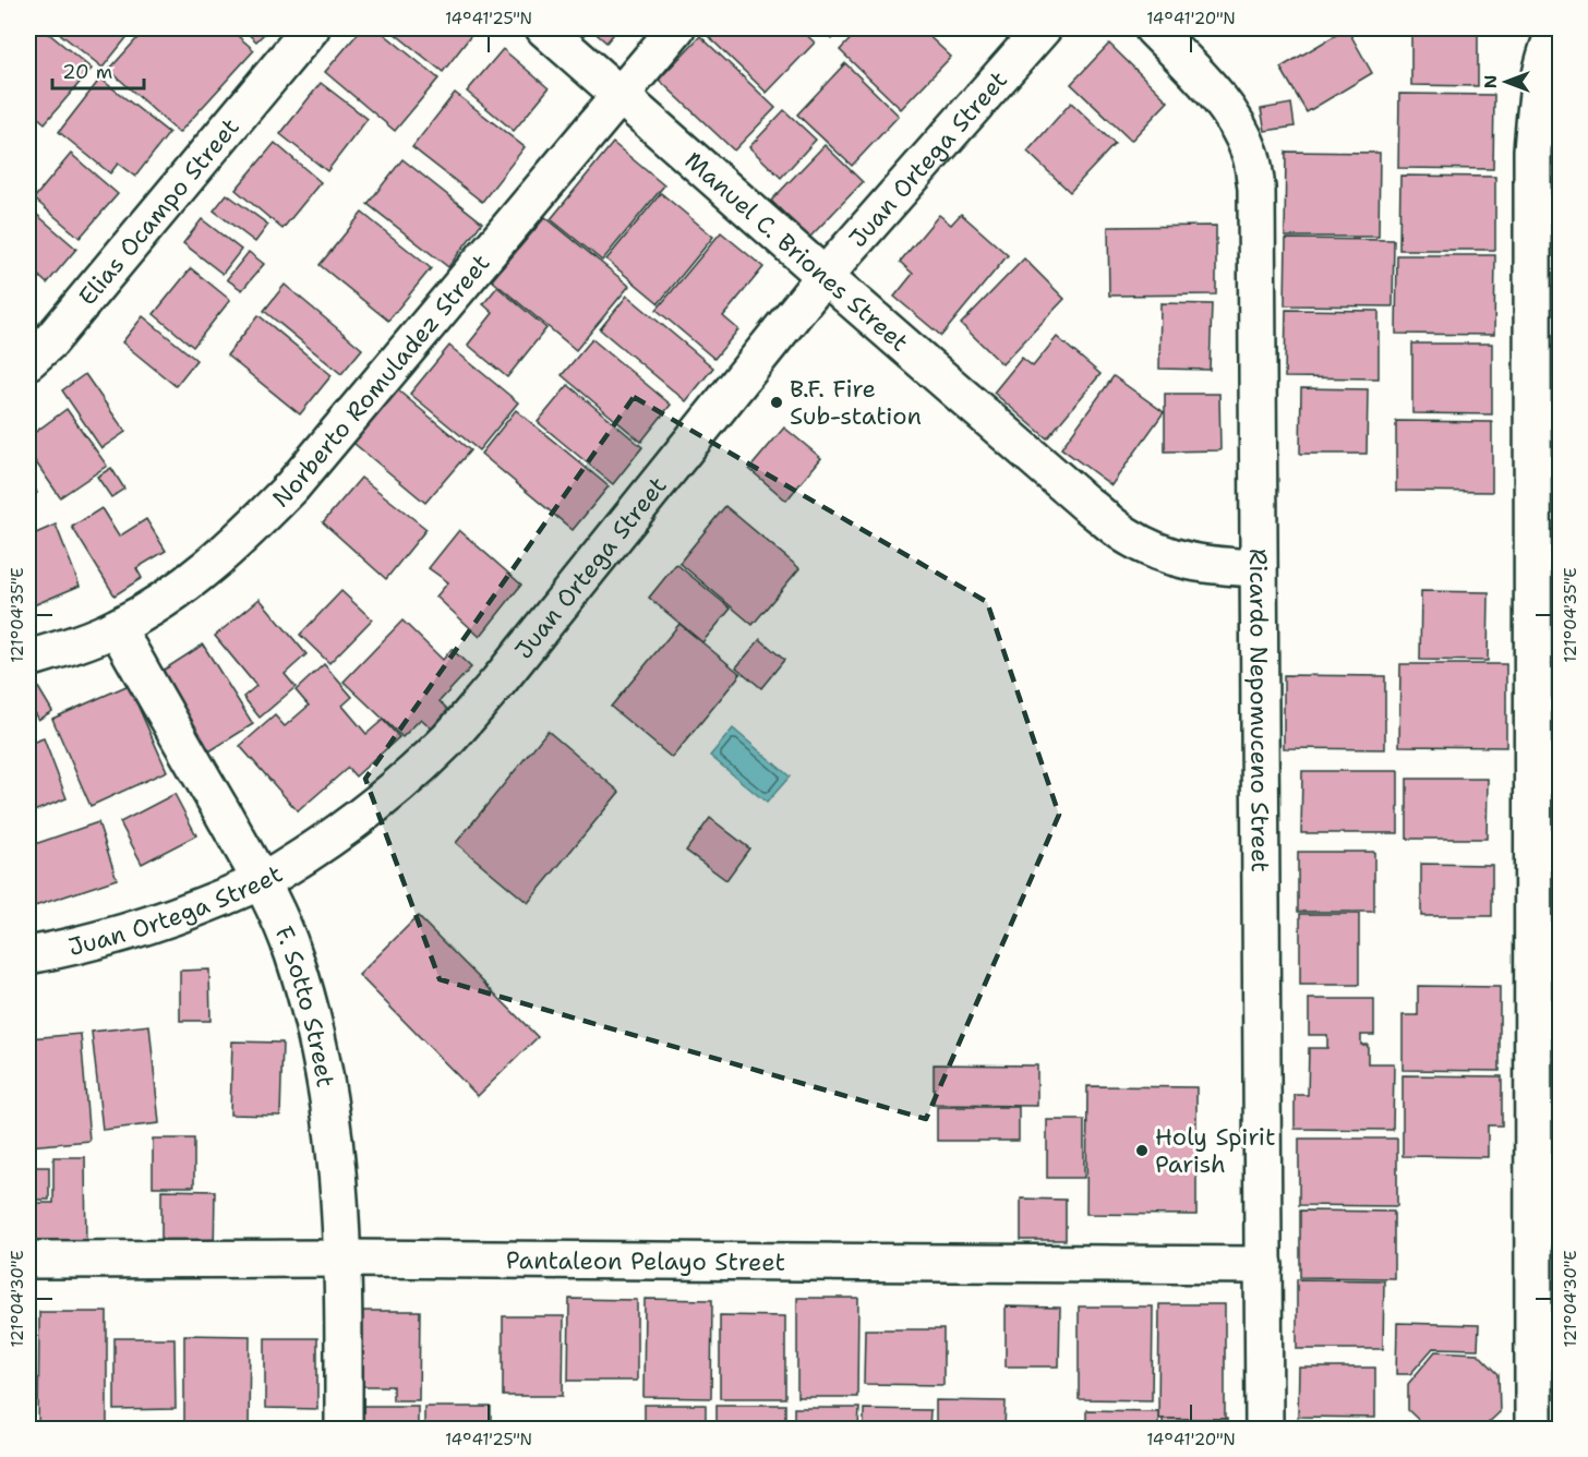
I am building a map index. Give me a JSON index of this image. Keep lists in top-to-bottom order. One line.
{"streets":{"street":["Juan Ortega Street","Elias Ocampo Street","Manuel C. Briones Street","Norberto Romuladez Street","Ricardo Nepomuceno Street","F. Sotto Street","Pantaleon Pelayo Street"]},"crossings":[["Juan Ortega Street","Manuel C. Briones Street"],["Juan Ortega Street","F. Sotto Street"],["Manuel C. Briones Street","Norberto Romuladez Street"],["Manuel C. Briones Street","Ricardo Nepomuceno Street"],["Norberto Romuladez Street","F. Sotto Street"],["Ricardo Nepomuceno Street","Pantaleon Pelayo Street"],["F. Sotto Street","Pantaleon Pelayo Street"]],"places":["B.F. Fire Sub-station","Holy Spirit Parish"],"scale_bar":"20 m","north":"left","coordinates":["14°41'25\"N","14°41'20\"N","121°04'35\"E","121°04'30\"E"]}
